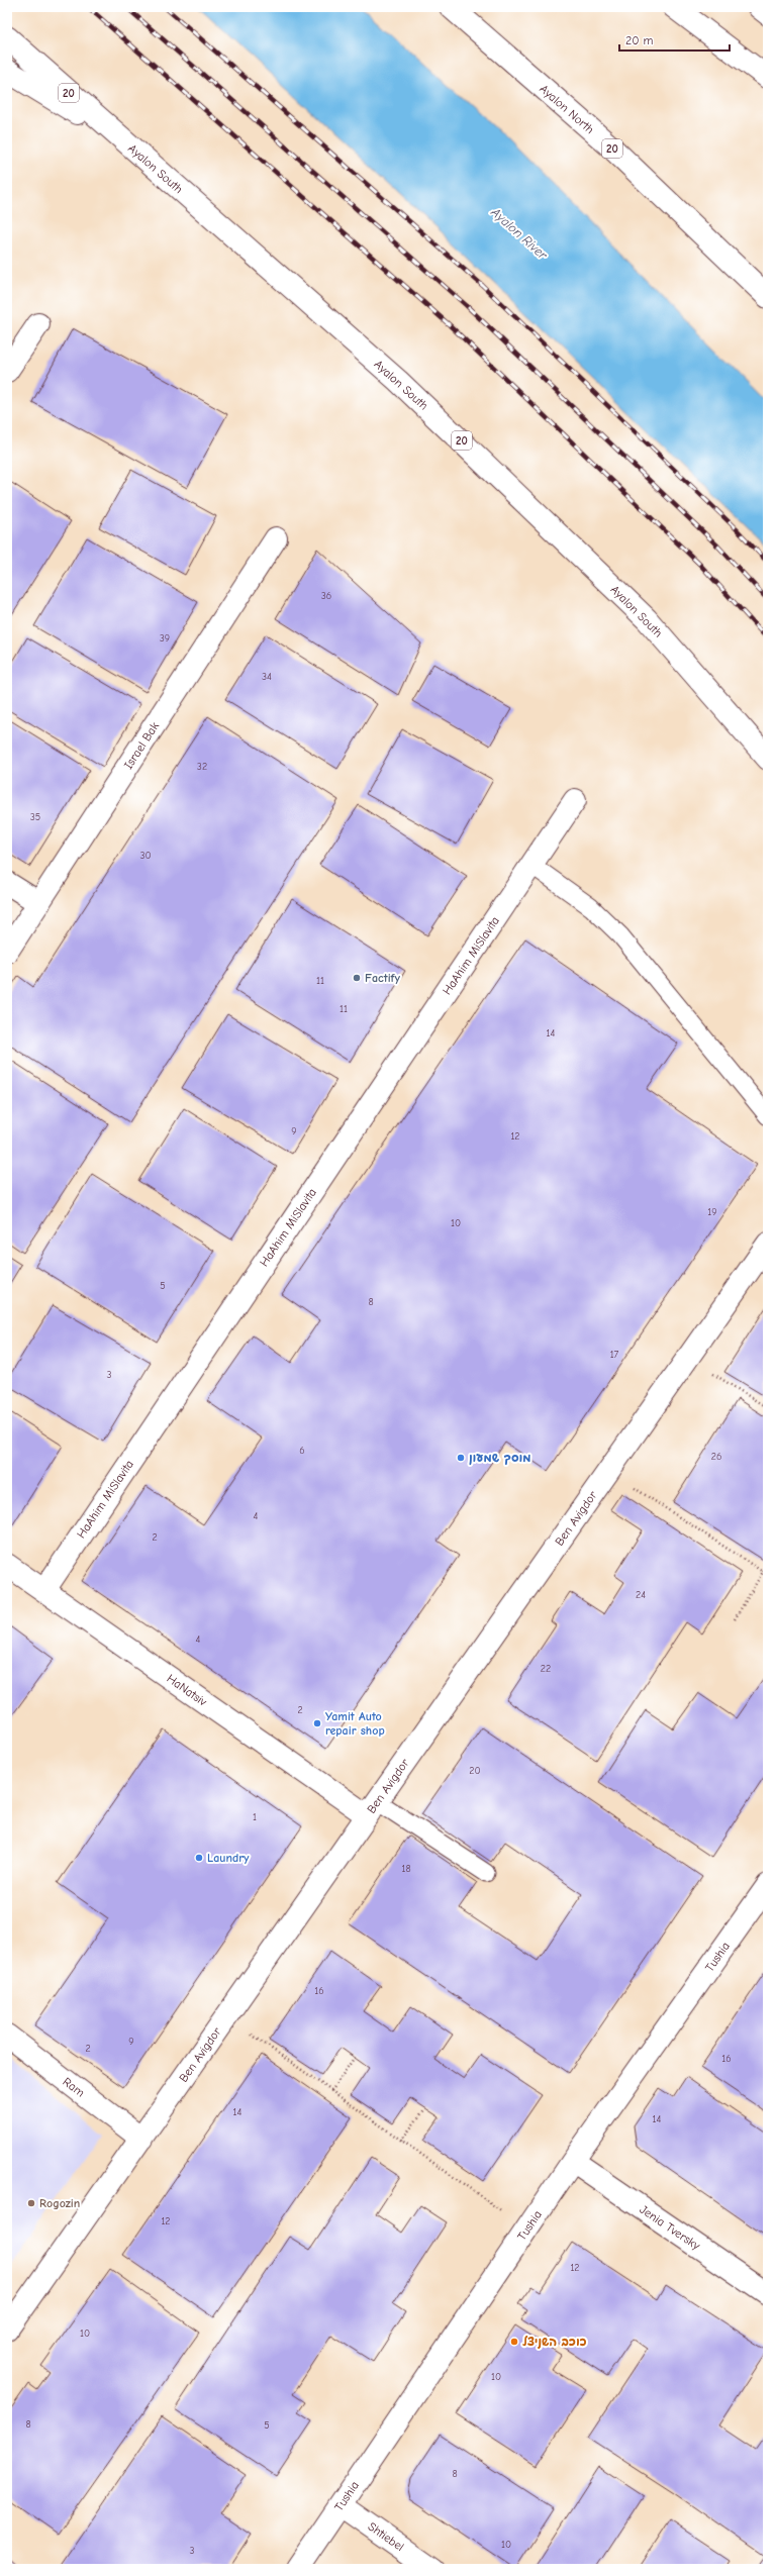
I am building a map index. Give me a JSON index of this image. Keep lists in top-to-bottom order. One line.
{"streets":{"main road":["20","Ayalon North","Ayalon South","Israel Bak","HaAhim MiSlavita","Ben Avigdor","HaNatsiv","Tushia","Ram","Jenia Tversky","Shtiebel"]},"crossings":[["HaAhim MiSlavita","HaNatsiv"],["Ben Avigdor","HaNatsiv"],["Ben Avigdor","Ram"],["Tushia","Jenia Tversky"],["Tushia","Shtiebel"]],"water":["Ayalon River"],"places":["Factify","מוסך שמעון","Yamit Auto repair shop","Laundry","Rogozin","כוכב השניצל"],"house_numbers":["36","39","34","32","35","30","11","11","14","9","12","19","10","5","8","17","3","6","26","4","2","24","4","22","2","20","1","18","16","9","2","16","14","14","12","12","10","10","8","5","8","10","3"],"scale_bar":"20 m"}
